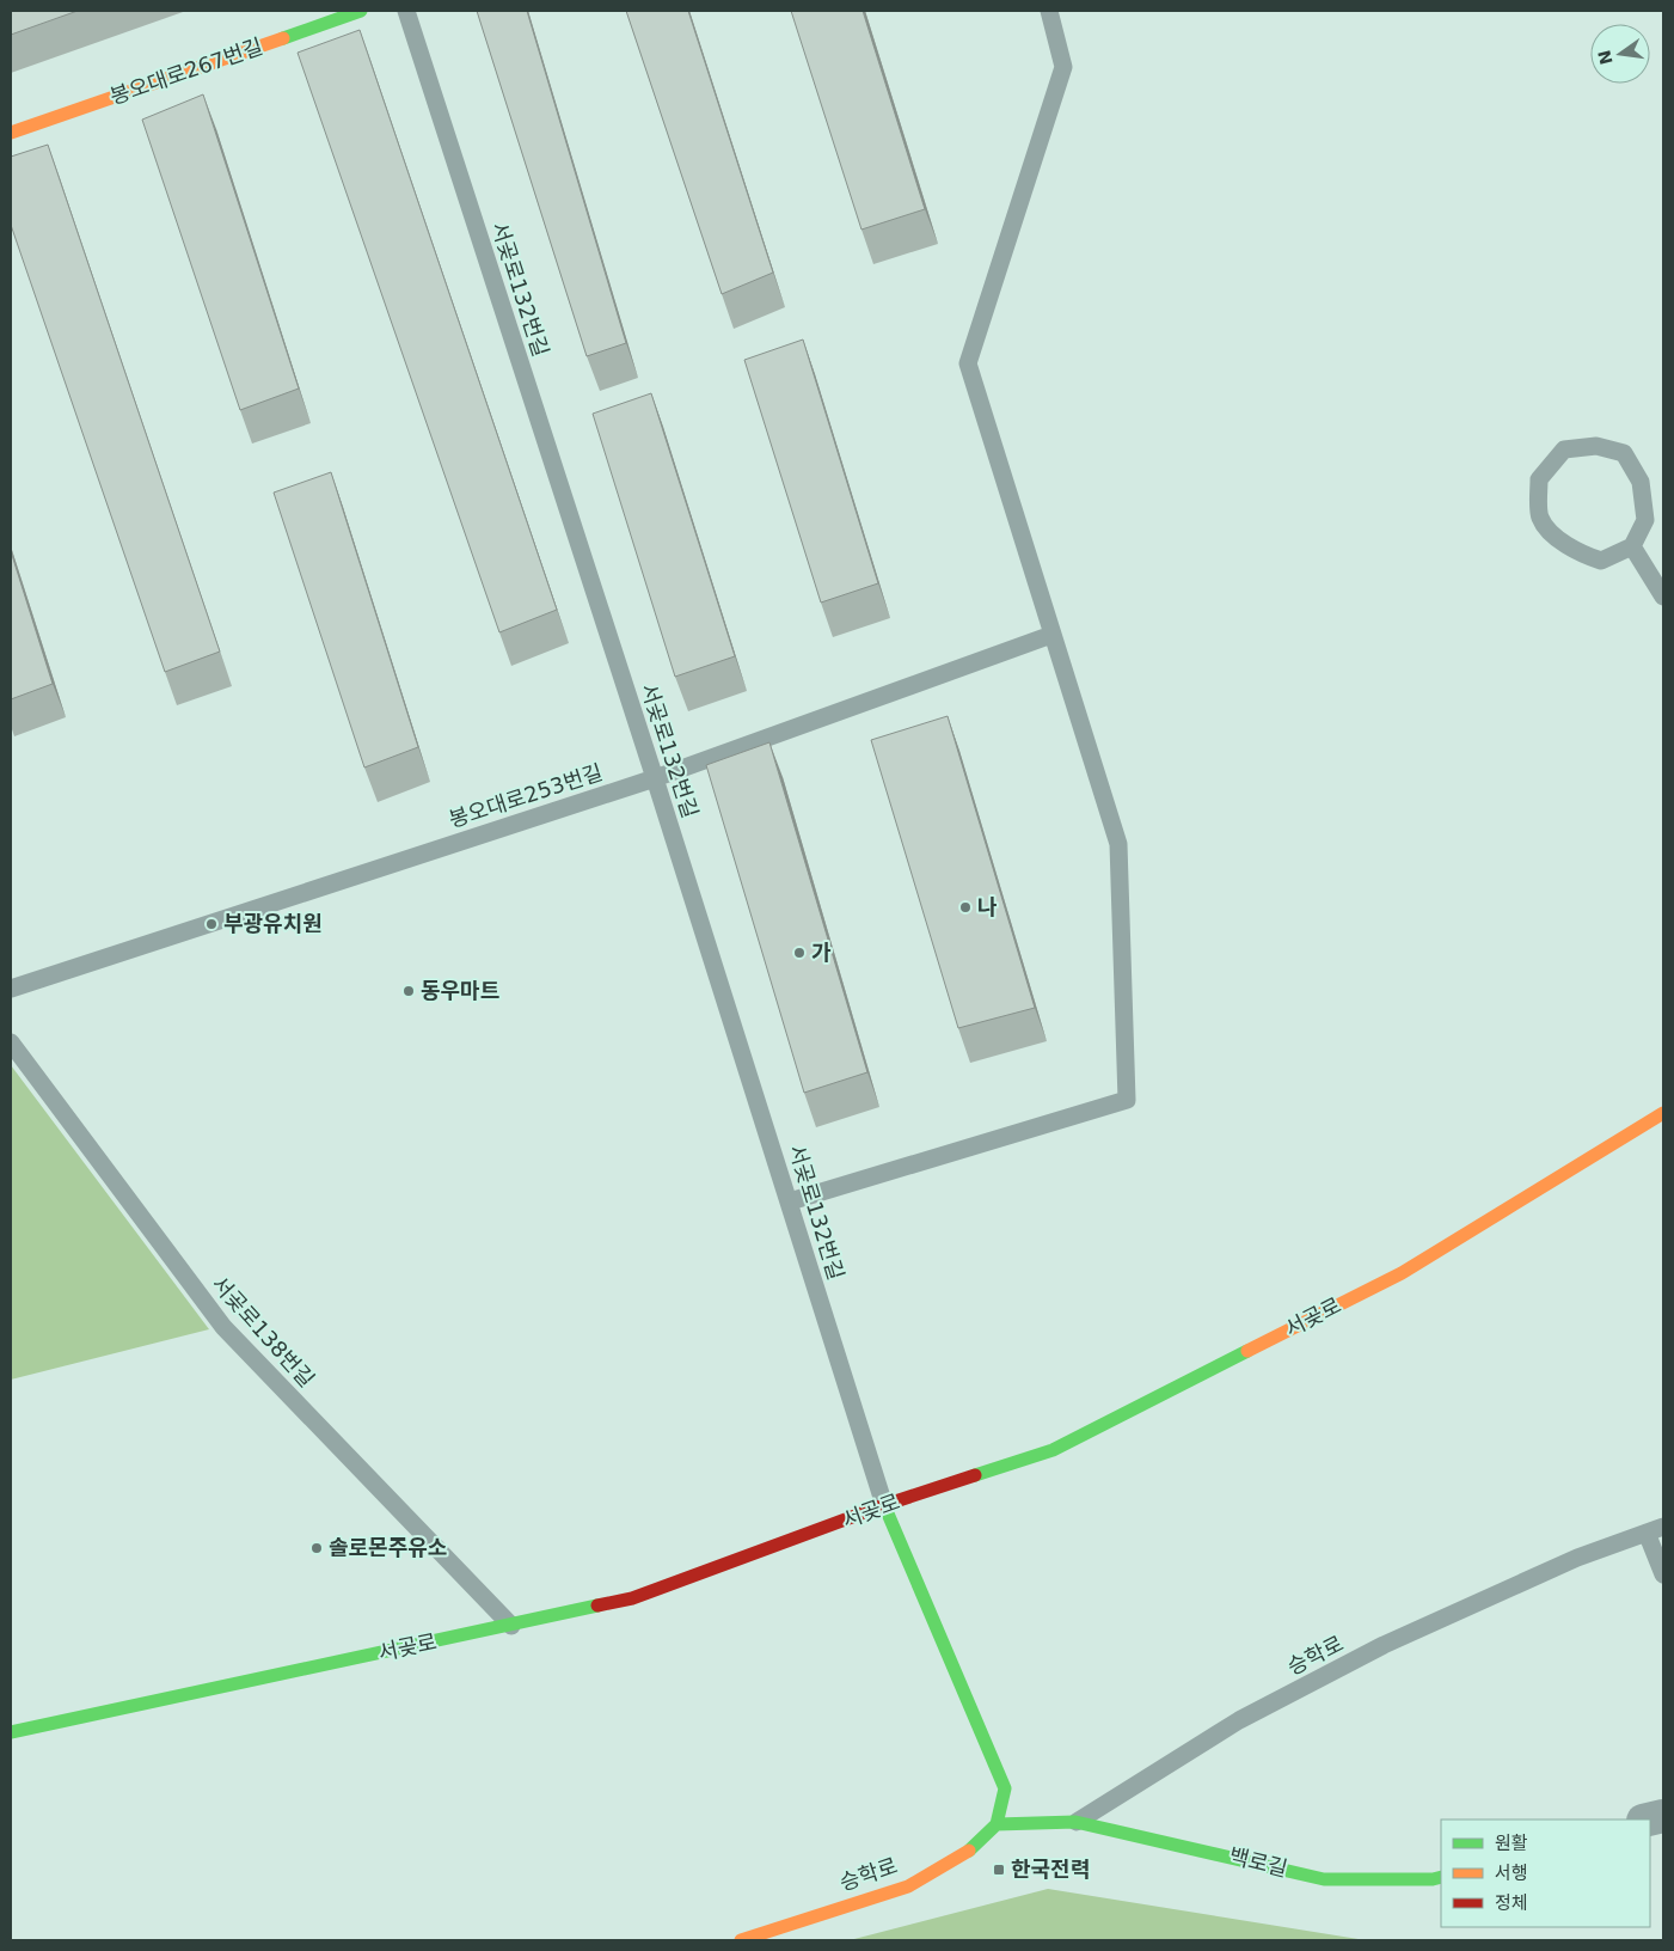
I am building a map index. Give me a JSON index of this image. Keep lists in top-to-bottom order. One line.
{"streets":{"main road":["봉오대로267번길","서곶로","승학로","백로길"],"lane":["서곶로132번길","봉오대로253번길","서곶로138번길"]},"crossings":[["서곶로132번길","봉오대로253번길"],["서곶로132번길","서곶로"],["서곶로","서곶로138번길"],["승학로","백로길"]],"places":{"other":["나","부광유치원","가","동우마트","솔로몬주유소"],"transit":["한국전력"]},"legend":["원활","서행","정체"],"north":"left"}
